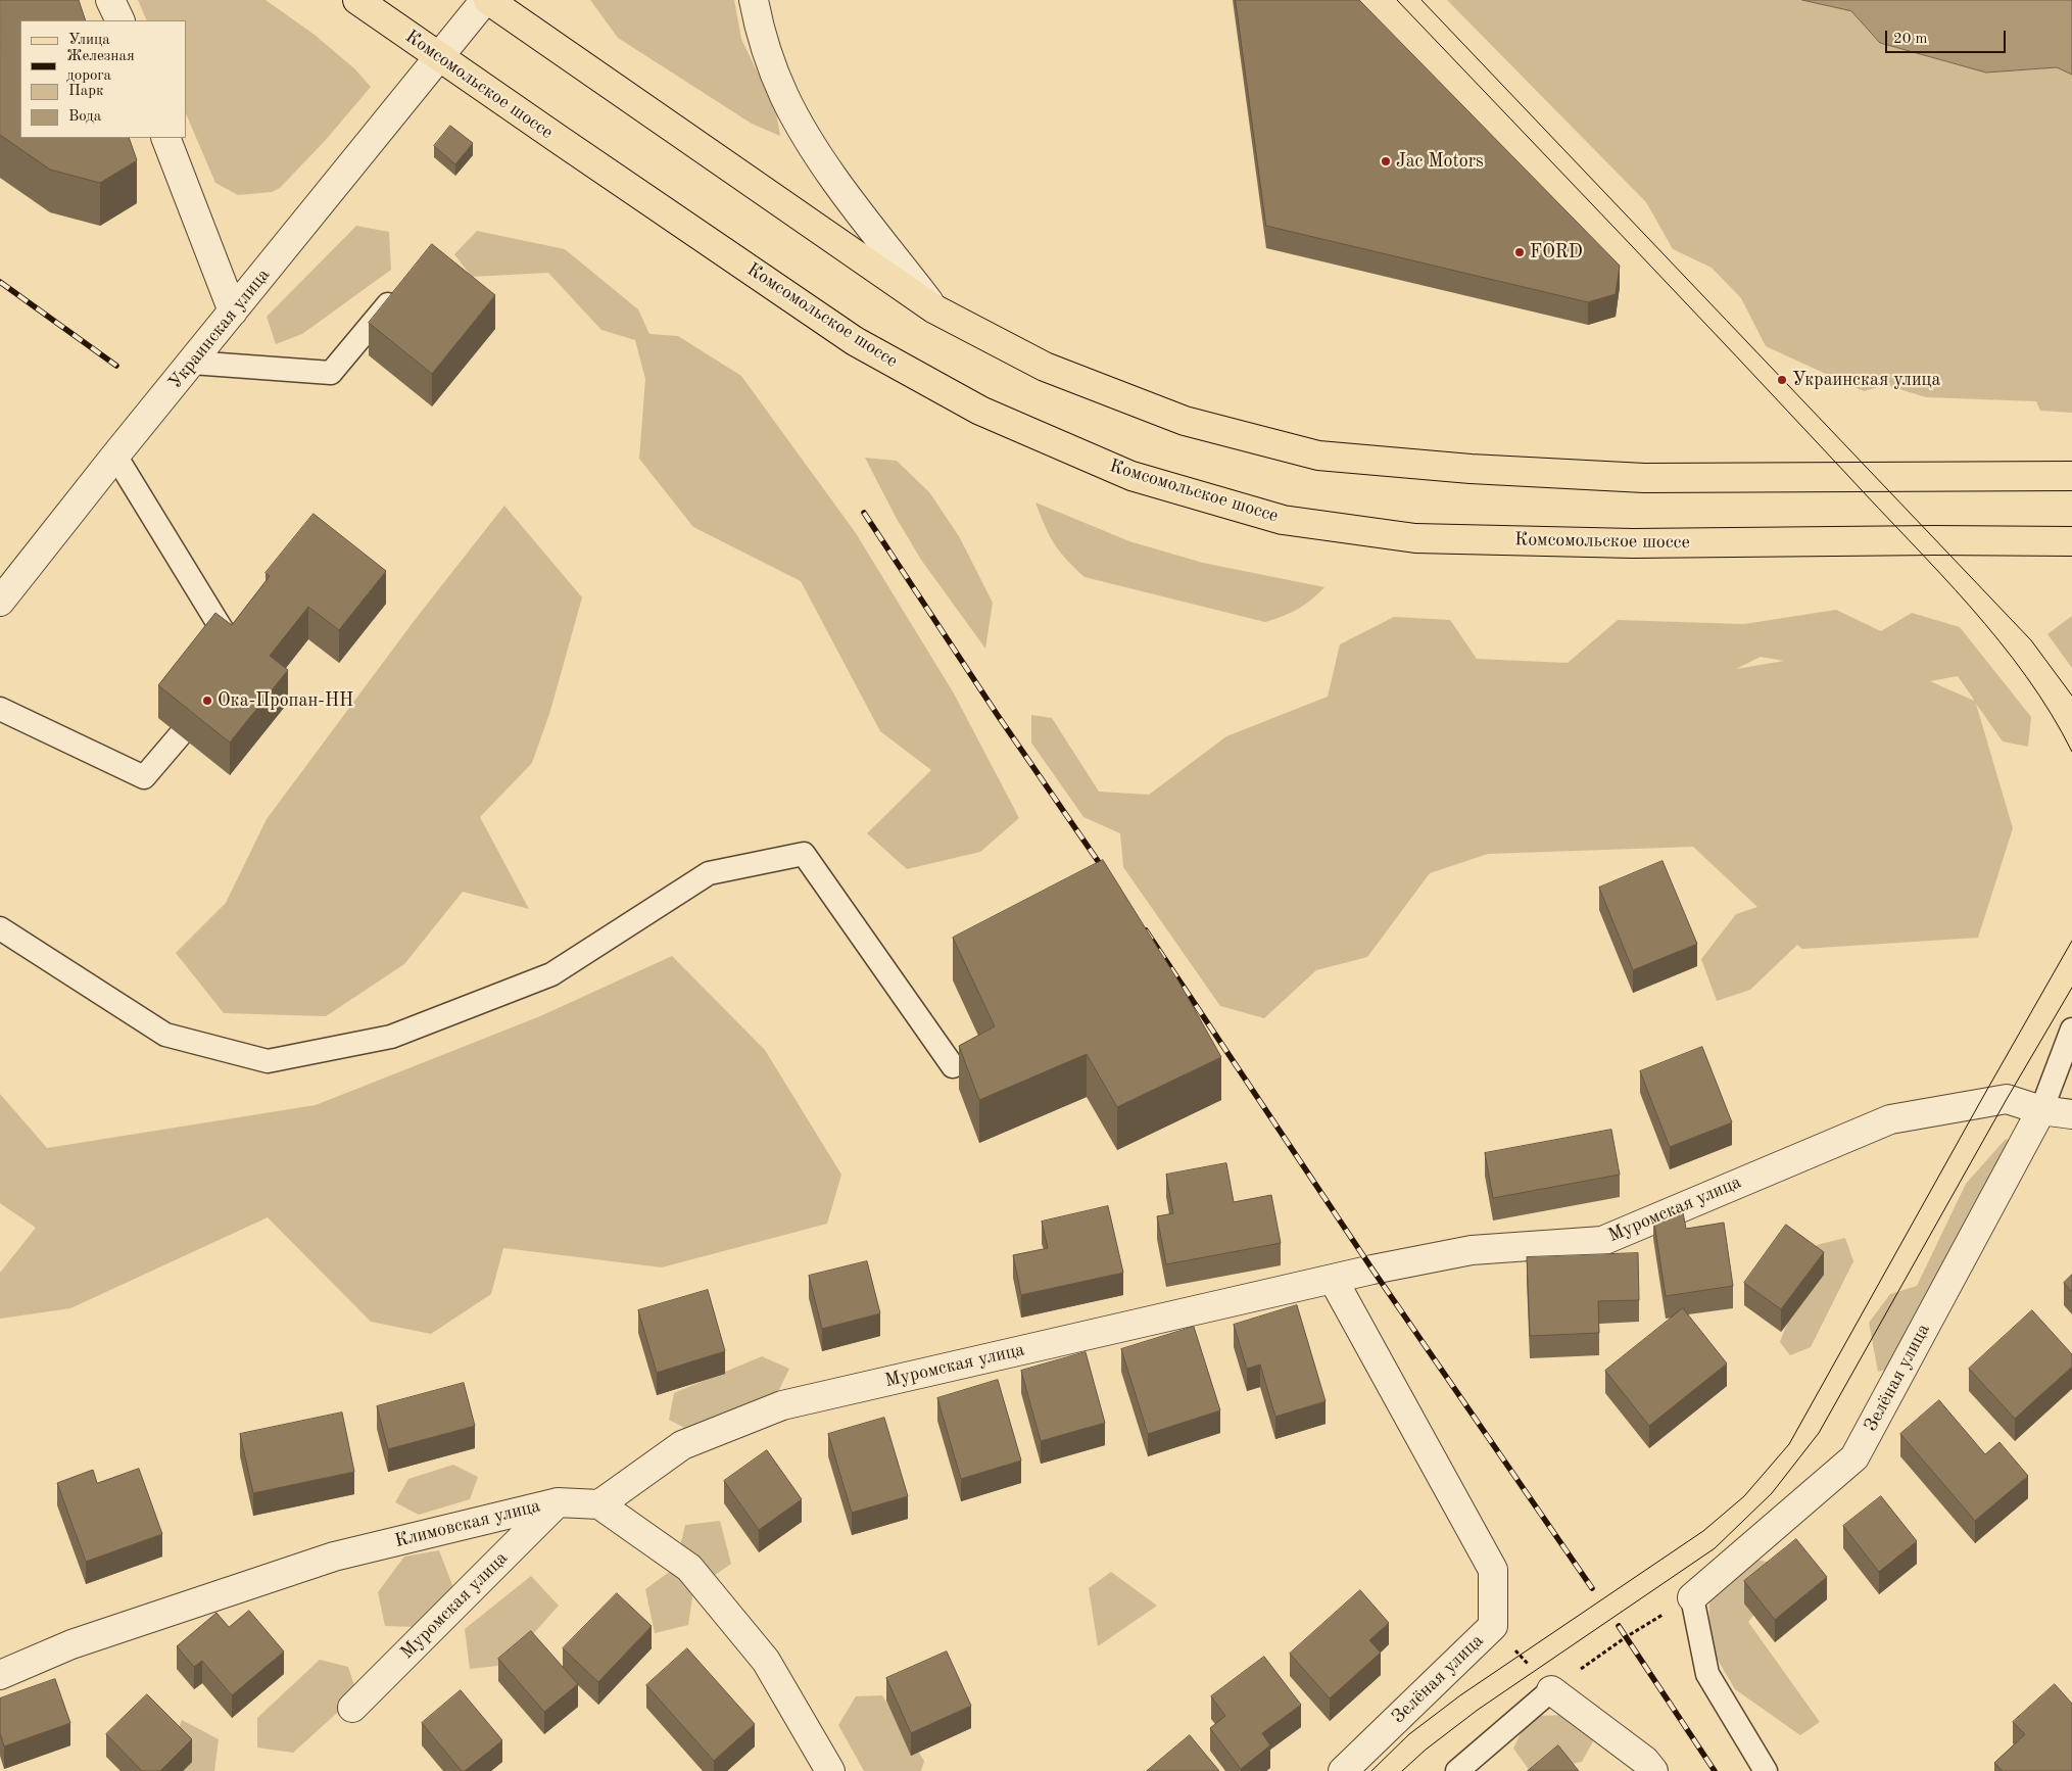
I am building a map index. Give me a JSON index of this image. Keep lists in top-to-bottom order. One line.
{"streets":{"main road":["Комсомольское шоссе"],"street":["Украинская улица","Муромская улица","Зелёная улица","Климовская улица"]},"crossings":[["Комсомольское шоссе","Украинская улица"],["Муромская улица","Зелёная улица"],["Муромская улица","Климовская улица"]],"places":["Jac Motors","FORD","Украинская улица","Ока-Пропан-НН"],"legend":["Улица","Железная дорога","Парк","Вода"],"scale_bar":"20 m"}
